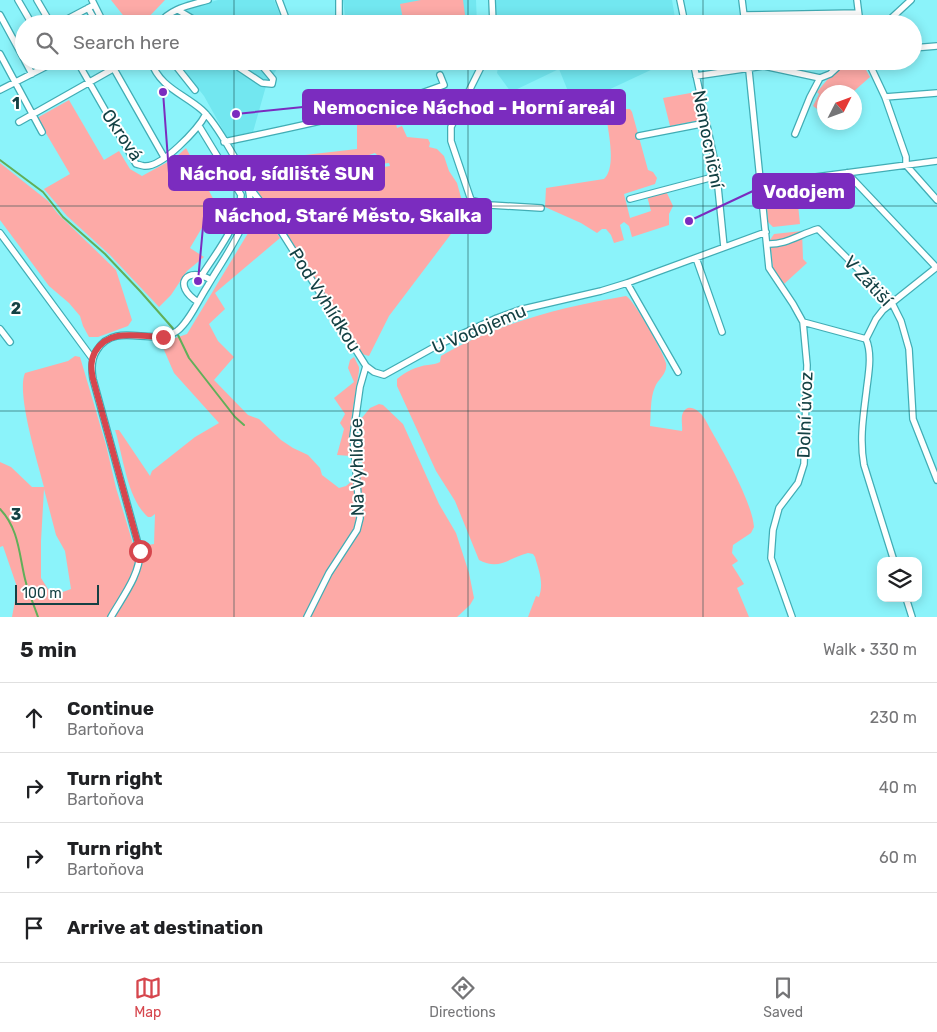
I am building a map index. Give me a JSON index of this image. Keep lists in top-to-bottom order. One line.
{"streets":{"street":["Okrová","Nemocniční","V Zátiší","Pod Vyhlídkou","U Vodojemu","Dolní úvoz","Na Vyhlídce"]},"crossings":[["Okrová","Pod Vyhlídkou"],["Nemocniční","U Vodojemu"],["Pod Vyhlídkou","U Vodojemu"],["Pod Vyhlídkou","Na Vyhlídce"],["U Vodojemu","Na Vyhlídce"]],"places":["Náchod, sídliště SUN","Nemocnice Náchod - Horní areál","Vodojem","Náchod, Staré Město, Skalka"],"scale_bar":"100 m","north":"top right","page":{"search":"Search here","scale":"100 m","heading":["5 min","Walk · 330 m"],"list":[["Continue","Bartoňova","230 m"],["Turn right","Bartoňova","40 m"],["Turn right","Bartoňova","60 m"],"Arrive at destination"],"nav":["Map","Directions","Saved"]},"grid":{"rows":["1","2","3"]}}
